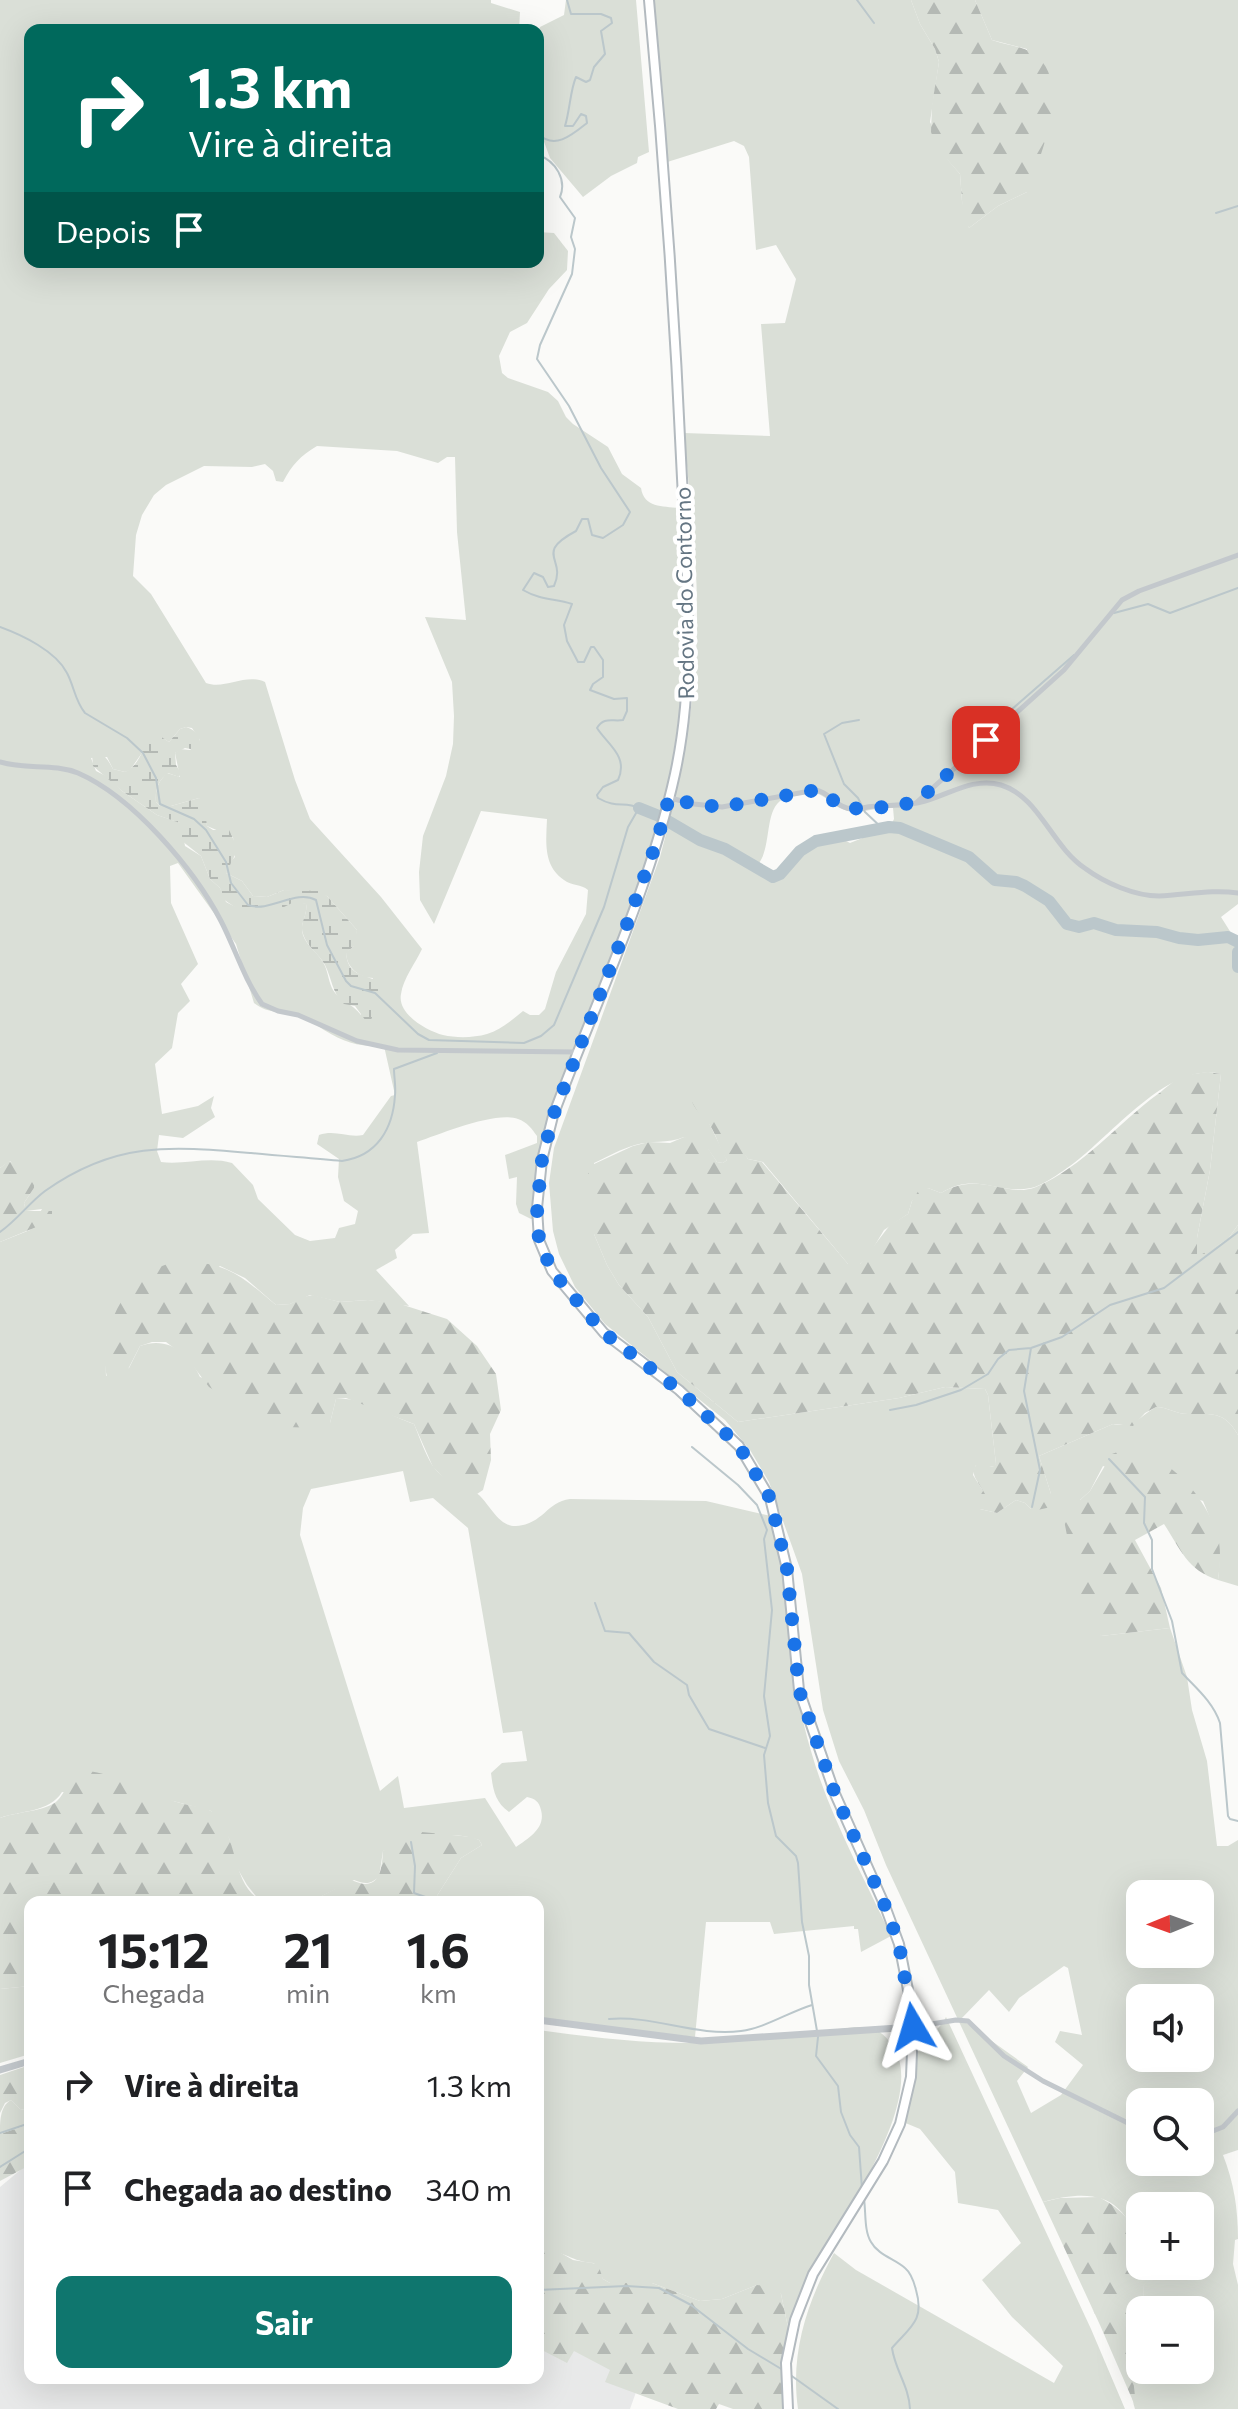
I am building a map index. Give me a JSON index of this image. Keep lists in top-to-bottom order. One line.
{"streets":{"main road":["Rodovia do Contorno"]},"north":"left","page":{"turn":["1.3 km","Vire à direita"],"then":"Depois","map_buttons":["+","−"],"eta":["15:12","Chegada","21","min","1.6","km"],"list":[{"name":"Vire à direita","value":"1.3 km"},{"name":"Chegada ao destino","value":"340 m"}],"buttons":"Sair"}}
